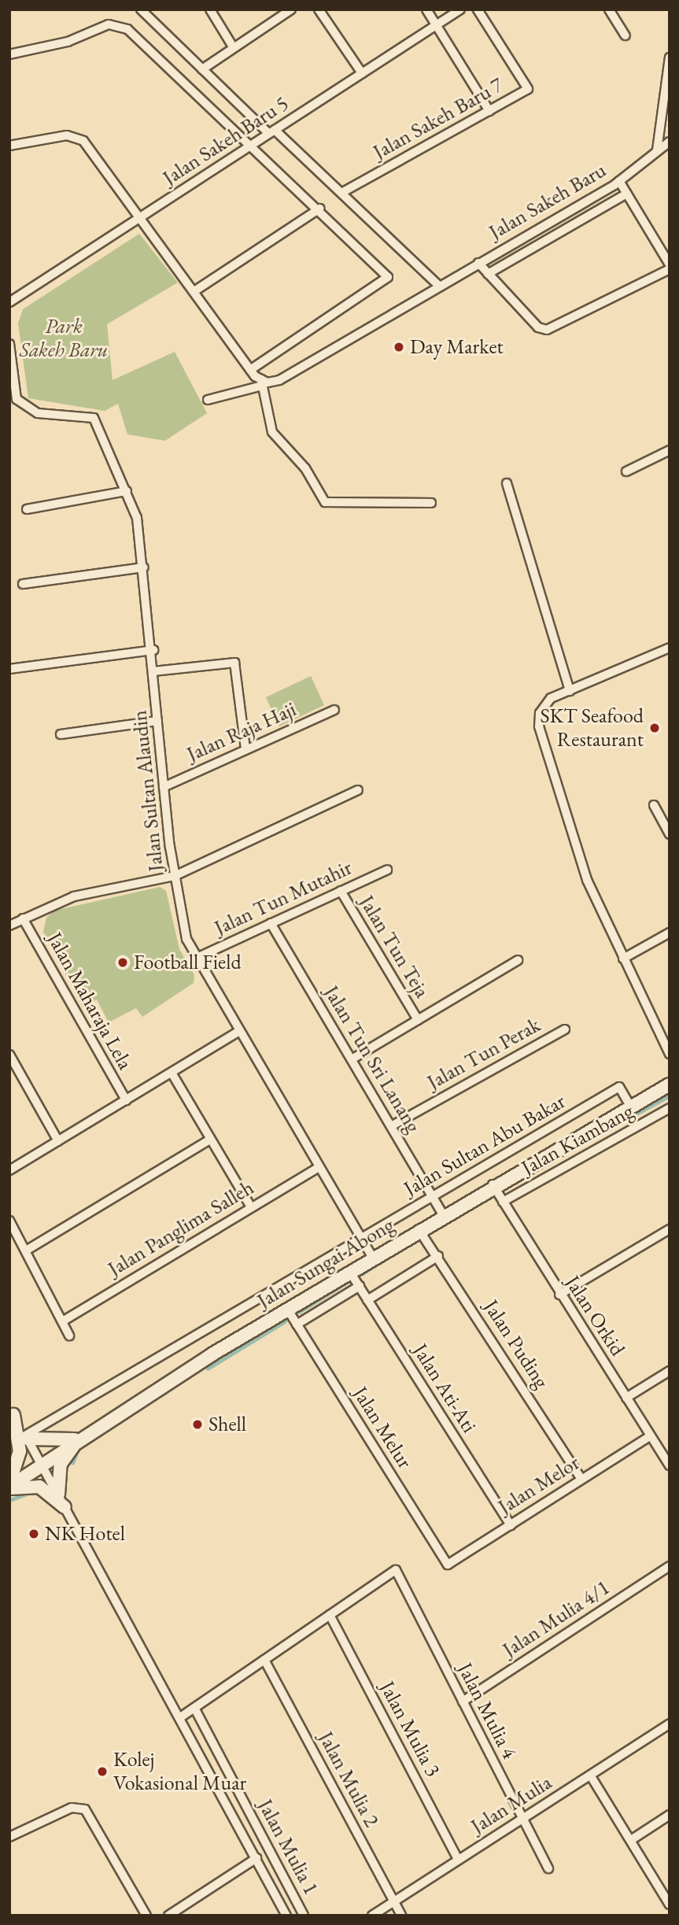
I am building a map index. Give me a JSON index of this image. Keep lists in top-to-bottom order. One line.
{"streets":{"street":["Jalan Sakeh Baru 7","Jalan Sakeh Baru 5","Jalan Sakeh Baru","Jalan Raja Haji","Jalan Sultan Alaudin","Jalan Tun Mutahir","Jalan Tun Teja","Jalan Maharaja Lela","Jalan Tun Perak","Jalan Tun Sri Lanang","Jalan Kiambang","Jalan Sultan Abu Bakar","Jalan Panglima Salleh","Jalan Sungai Abong","Jalan Orkid","Jalan Puding","Jalan Ati-Ati","Jalan Melur","Jalan Melor","Jalan Mulia 4/1","Jalan Mulia 4","Jalan Mulia 3","Jalan Mulia 2","Jalan Mulia","Jalan Mulia 1"]},"crossings":[["Jalan Raja Haji","Jalan Sultan Alaudin"],["Jalan Sultan Alaudin","Jalan Tun Mutahir"],["Jalan Sultan Alaudin","Jalan Sultan Abu Bakar"],["Jalan Sultan Alaudin","Jalan Panglima Salleh"],["Jalan Sultan Alaudin","Jalan Sungai Abong"],["Jalan Tun Mutahir","Jalan Tun Teja"],["Jalan Tun Mutahir","Jalan Tun Sri Lanang"],["Jalan Tun Perak","Jalan Tun Sri Lanang"],["Jalan Tun Sri Lanang","Jalan Sultan Abu Bakar"],["Jalan Tun Sri Lanang","Jalan Sungai Abong"],["Jalan Kiambang","Jalan Orkid"],["Jalan Sultan Abu Bakar","Jalan Sungai Abong"],["Jalan Sungai Abong","Jalan Orkid"],["Jalan Sungai Abong","Jalan Puding"],["Jalan Sungai Abong","Jalan Ati-Ati"],["Jalan Sungai Abong","Jalan Melur"],["Jalan Orkid","Jalan Melor"],["Jalan Puding","Jalan Melor"],["Jalan Ati-Ati","Jalan Melor"],["Jalan Melur","Jalan Melor"],["Jalan Mulia 4/1","Jalan Mulia 4"],["Jalan Mulia 4","Jalan Mulia 3"],["Jalan Mulia 4","Jalan Mulia"],["Jalan Mulia 3","Jalan Mulia"],["Jalan Mulia 2","Jalan Mulia"]],"parks":["Park Sakeh Baru"],"places":["Day Market","SKT Seafood Restaurant","Football Field","Shell","NK Hotel","Kolej Vokasional Muar"]}
